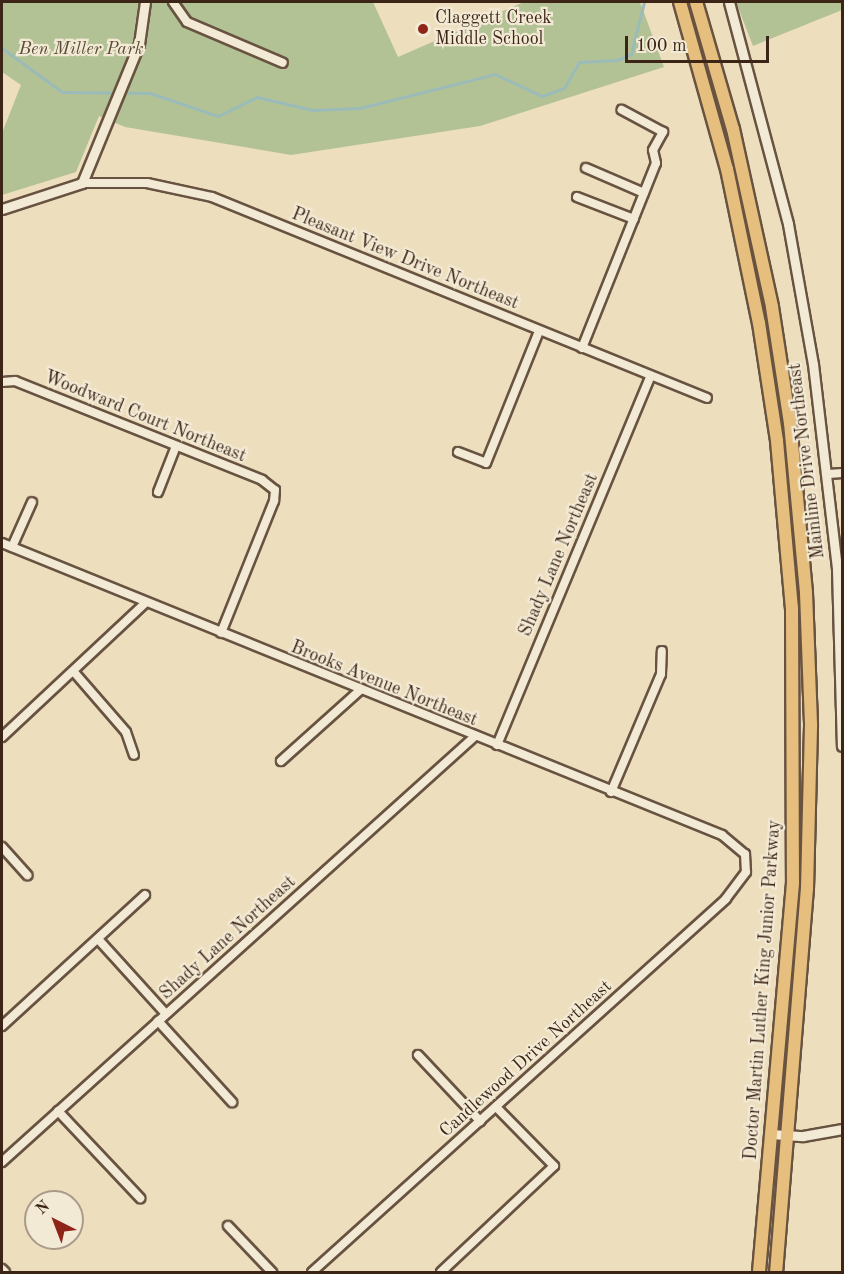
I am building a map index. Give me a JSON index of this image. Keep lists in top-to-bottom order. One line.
{"streets":{"highway":["Doctor Martin Luther King Junior Parkway"],"street":["Pleasant View Drive Northeast","Woodward Court Northeast","Mainline Drive Northeast","Shady Lane Northeast","Brooks Avenue Northeast","Candlewood Drive Northeast"]},"crossings":[["Pleasant View Drive Northeast","Shady Lane Northeast"],["Woodward Court Northeast","Brooks Avenue Northeast"],["Shady Lane Northeast","Brooks Avenue Northeast"],["Brooks Avenue Northeast","Candlewood Drive Northeast"]],"parks":["Ben Miller Park"],"places":["Claggett Creek Middle School"],"scale_bar":"100 m","north":"top left"}
